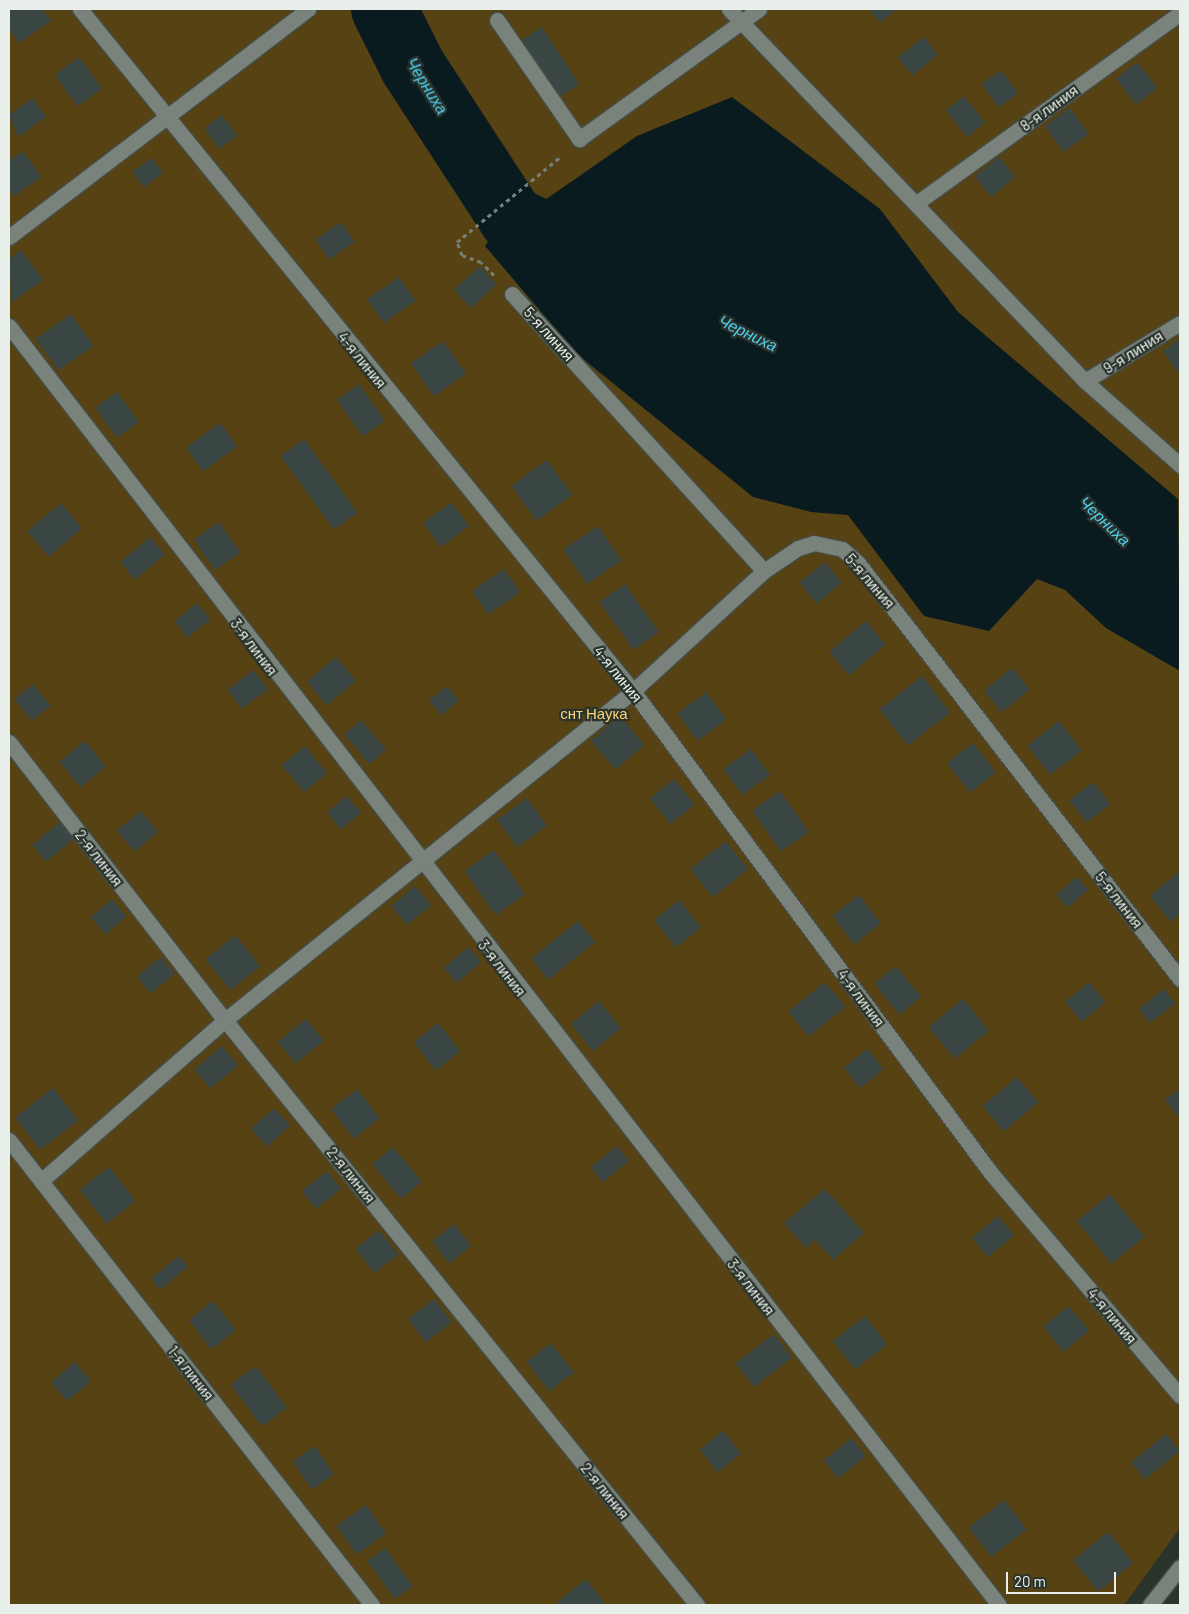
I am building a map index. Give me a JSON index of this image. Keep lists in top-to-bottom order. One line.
{"streets":{"lane":["8-я линия","5-я линия","9-я линия","4-я линия","3-я линия","2-я линия","1-я линия"]},"water":["Черниха"],"parks":["снт Наука"],"scale_bar":"20 m"}
